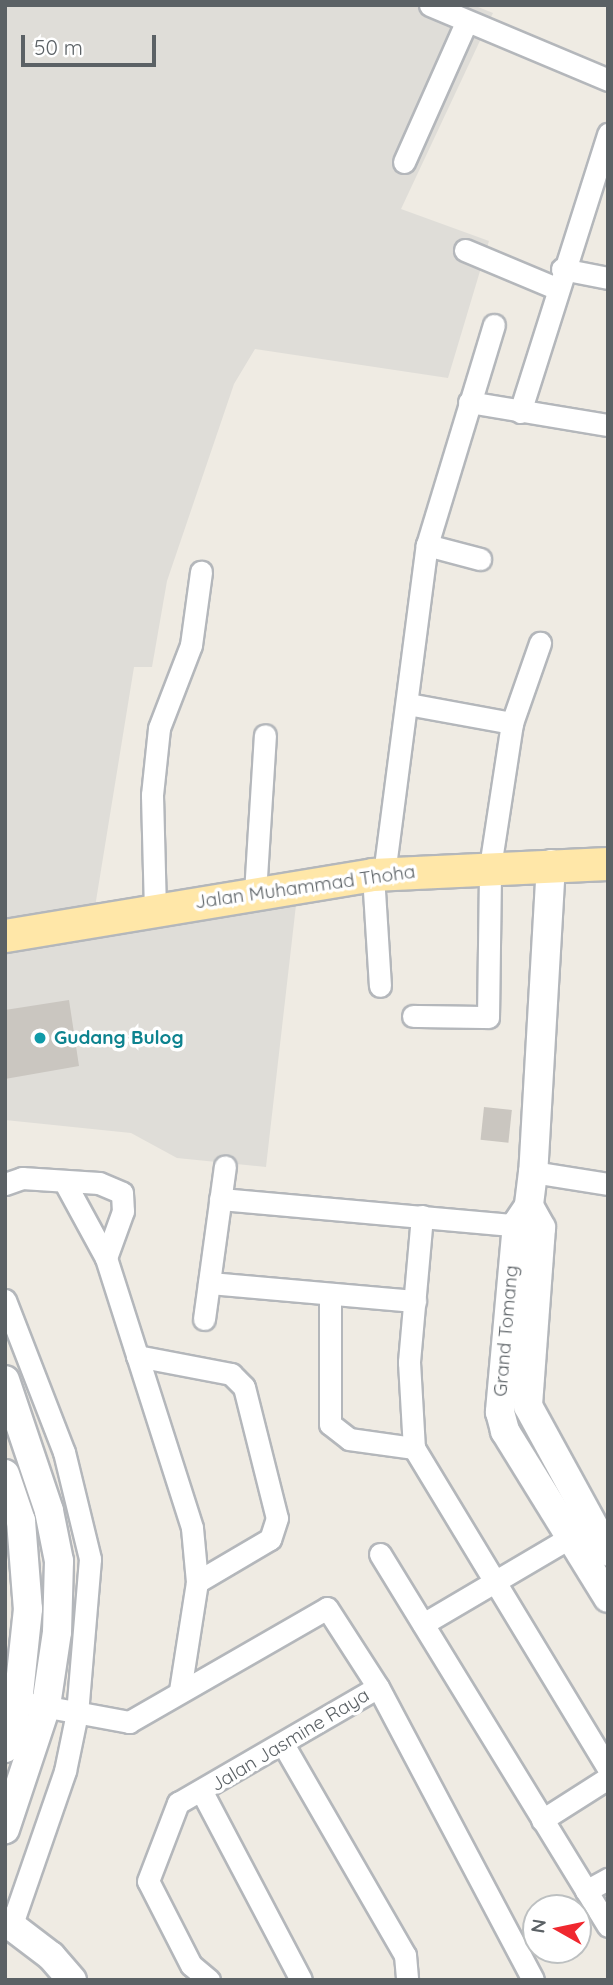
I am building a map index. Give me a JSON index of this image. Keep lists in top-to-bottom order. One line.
{"streets":{"main road":["Jalan Muhammad Thoha"],"street":["Grand Tomang","Jalan Jasmine Raya"]},"crossings":[["Jalan Muhammad Thoha","Grand Tomang"]],"places":["Gudang Bulog"],"scale_bar":"50 m","north":"left"}
